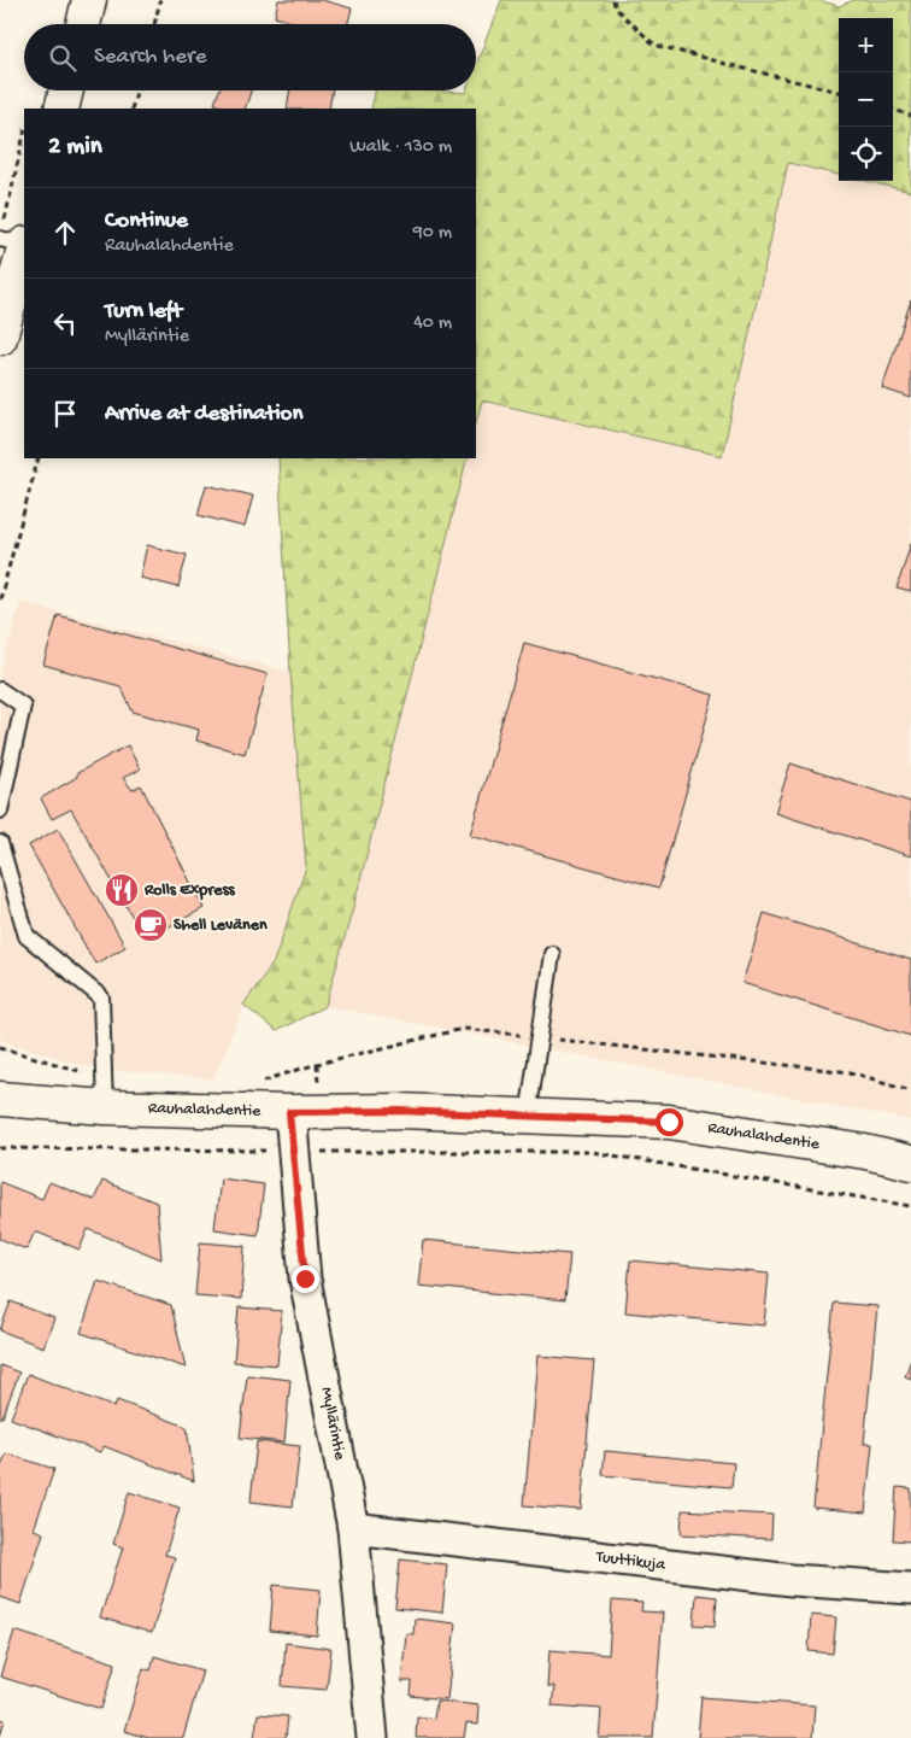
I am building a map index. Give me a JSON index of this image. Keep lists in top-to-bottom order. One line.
{"streets":{"main road":["Rauhalahdentie"],"street":["Myllärintie","Tuuttikuja"]},"crossings":[["Rauhalahdentie","Myllärintie"],["Myllärintie","Tuuttikuja"]],"places":{"restaurant":["Rolls Express"],"cafe":["Shell Levänen"]},"page":{"map_buttons":["+","−"],"search":"Search here","heading":["2 min","Walk · 130 m"],"list":[["Continue","Rauhalahdentie","90 m"],["Turn left","Myllärintie","40 m"],"Arrive at destination"]}}
